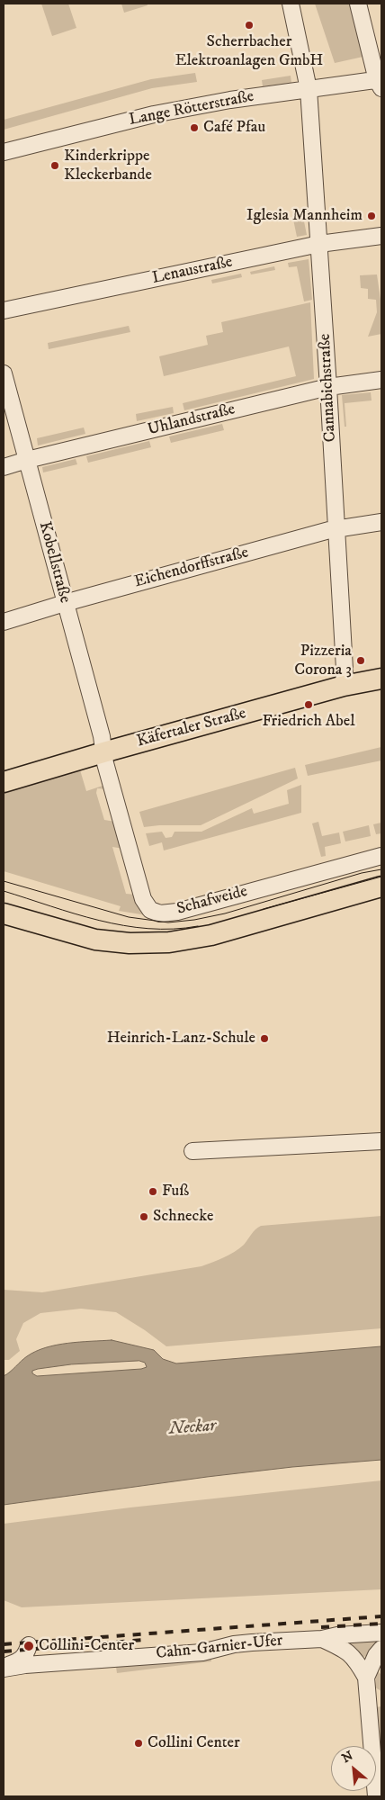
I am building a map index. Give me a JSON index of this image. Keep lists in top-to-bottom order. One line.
{"streets":{"main road":["Käfertaler Straße","Schafweide"],"street":["Lange Rötterstraße","Lenaustraße","Cannabichstraße","Uhlandstraße","Kobellstraße","Eichendorffstraße","Cahn-Garnier-Ufer"]},"crossings":[["Lange Rötterstraße","Cannabichstraße"],["Lenaustraße","Cannabichstraße"],["Cannabichstraße","Uhlandstraße"],["Cannabichstraße","Eichendorffstraße"],["Cannabichstraße","Käfertaler Straße"],["Uhlandstraße","Kobellstraße"],["Kobellstraße","Eichendorffstraße"],["Kobellstraße","Käfertaler Straße"],["Kobellstraße","Schafweide"],["Käfertaler Straße","Schafweide"]],"water":["Neckar"],"places":["Scherrbacher Elektroanlagen GmbH","Café Pfau","Kinderkrippe Kleckerbande","Iglesia Mannheim","Pizzeria Corona 3","Friedrich Abel","Heinrich-Lanz-Schule","Fuß","Schnecke","Collini-Center","Collini Center"],"north":"top left"}
